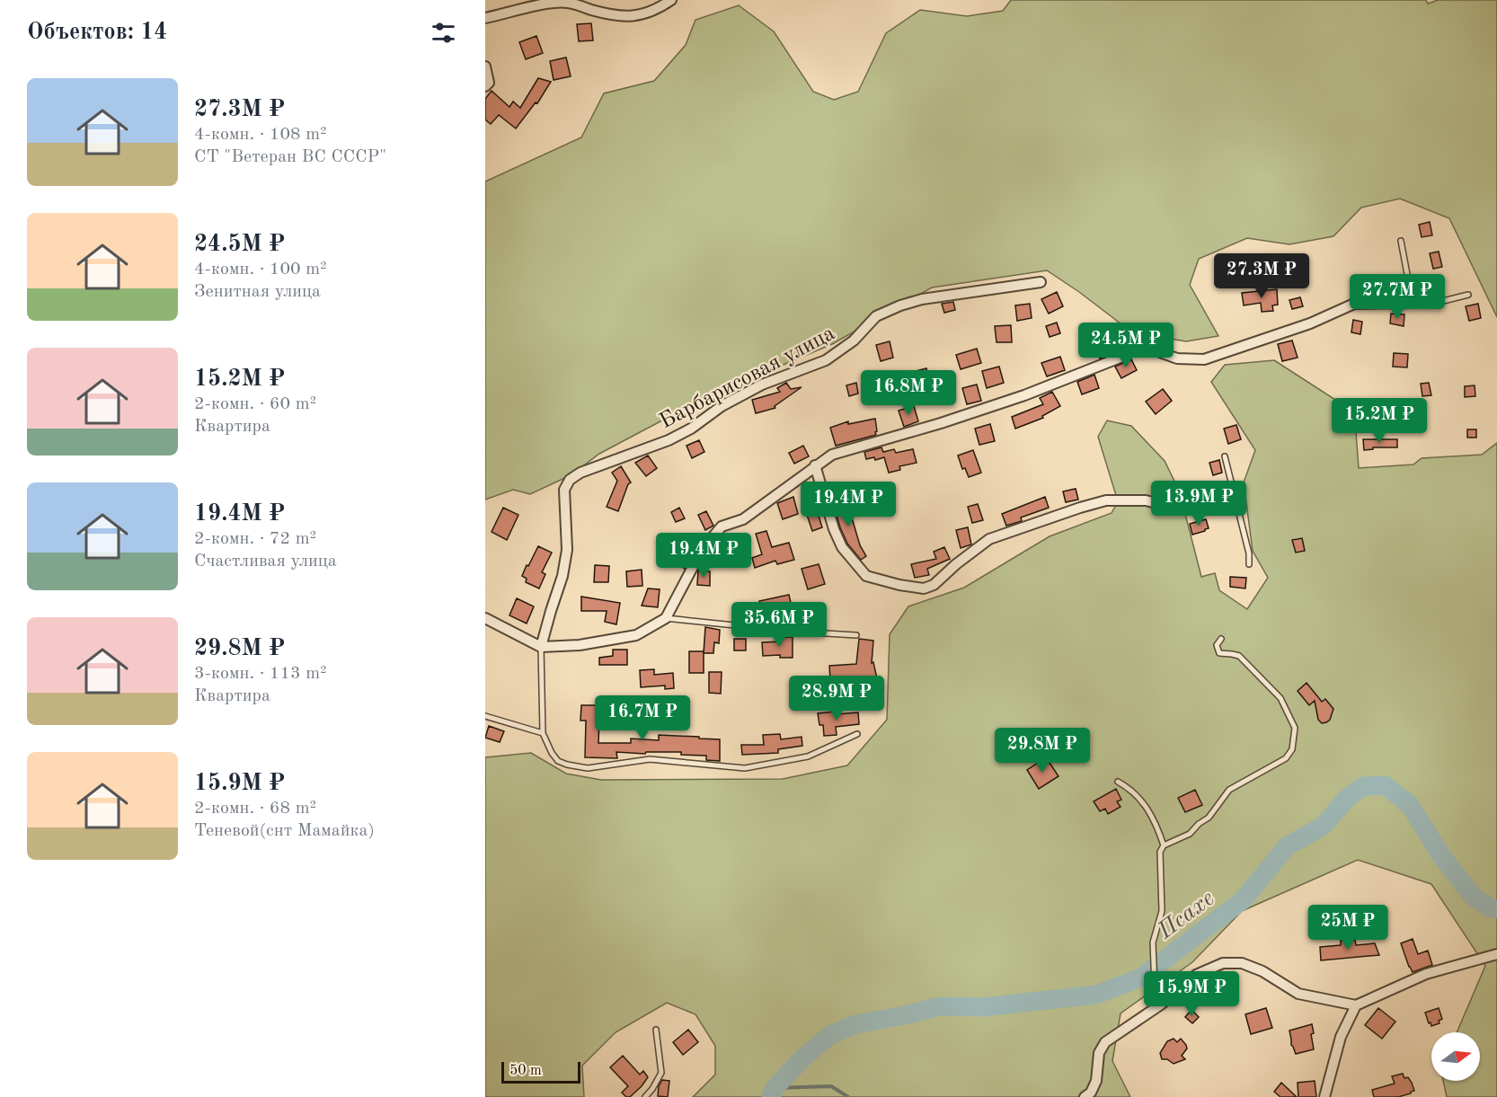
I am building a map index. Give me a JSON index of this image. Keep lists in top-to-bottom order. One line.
{"streets":{"street":["Барбарисовая улица"]},"water":["Псахе"],"scale_bar":"50 m","north":"right","page":{"heading":"Объектов: 14","list":[{"name":"27.3M ₽","note":"4-комн. · 108 m² · СТ \"Ветеран ВС СССР\""},{"name":"24.5M ₽","note":"4-комн. · 100 m² · Зенитная улица"},{"name":"15.2M ₽","note":"2-комн. · 60 m² · Квартира"},{"name":"19.4M ₽","note":"2-комн. · 72 m² · Счастливая улица"},{"name":"29.8M ₽","note":"3-комн. · 113 m² · Квартира"},{"name":"15.9M ₽","note":"2-комн. · 68 m² · Теневой(снт Мамайка)"}],"price":["27.3M ₽","27.7M ₽","24.5M ₽","16.8M ₽","15.2M ₽","13.9M ₽","19.4M ₽","19.4M ₽","35.6M ₽","28.9M ₽","16.7M ₽","29.8M ₽","25M ₽","15.9M ₽"],"scale":"50 m"}}
